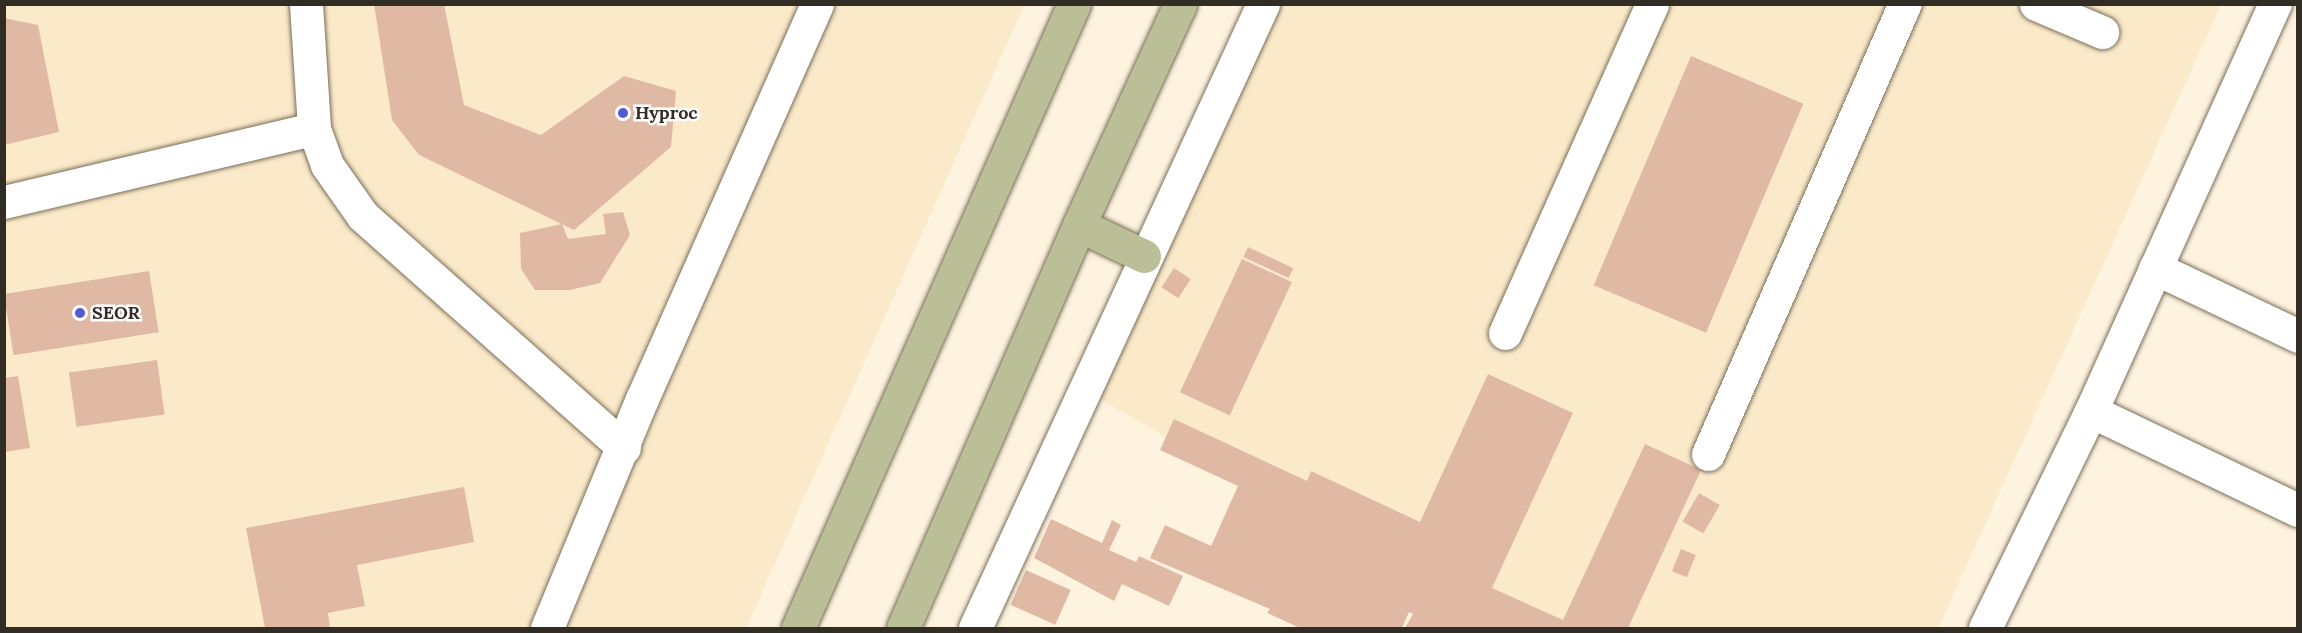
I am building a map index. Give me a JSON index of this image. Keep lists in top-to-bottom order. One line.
{"places":["Hyproc","SEOR"]}
